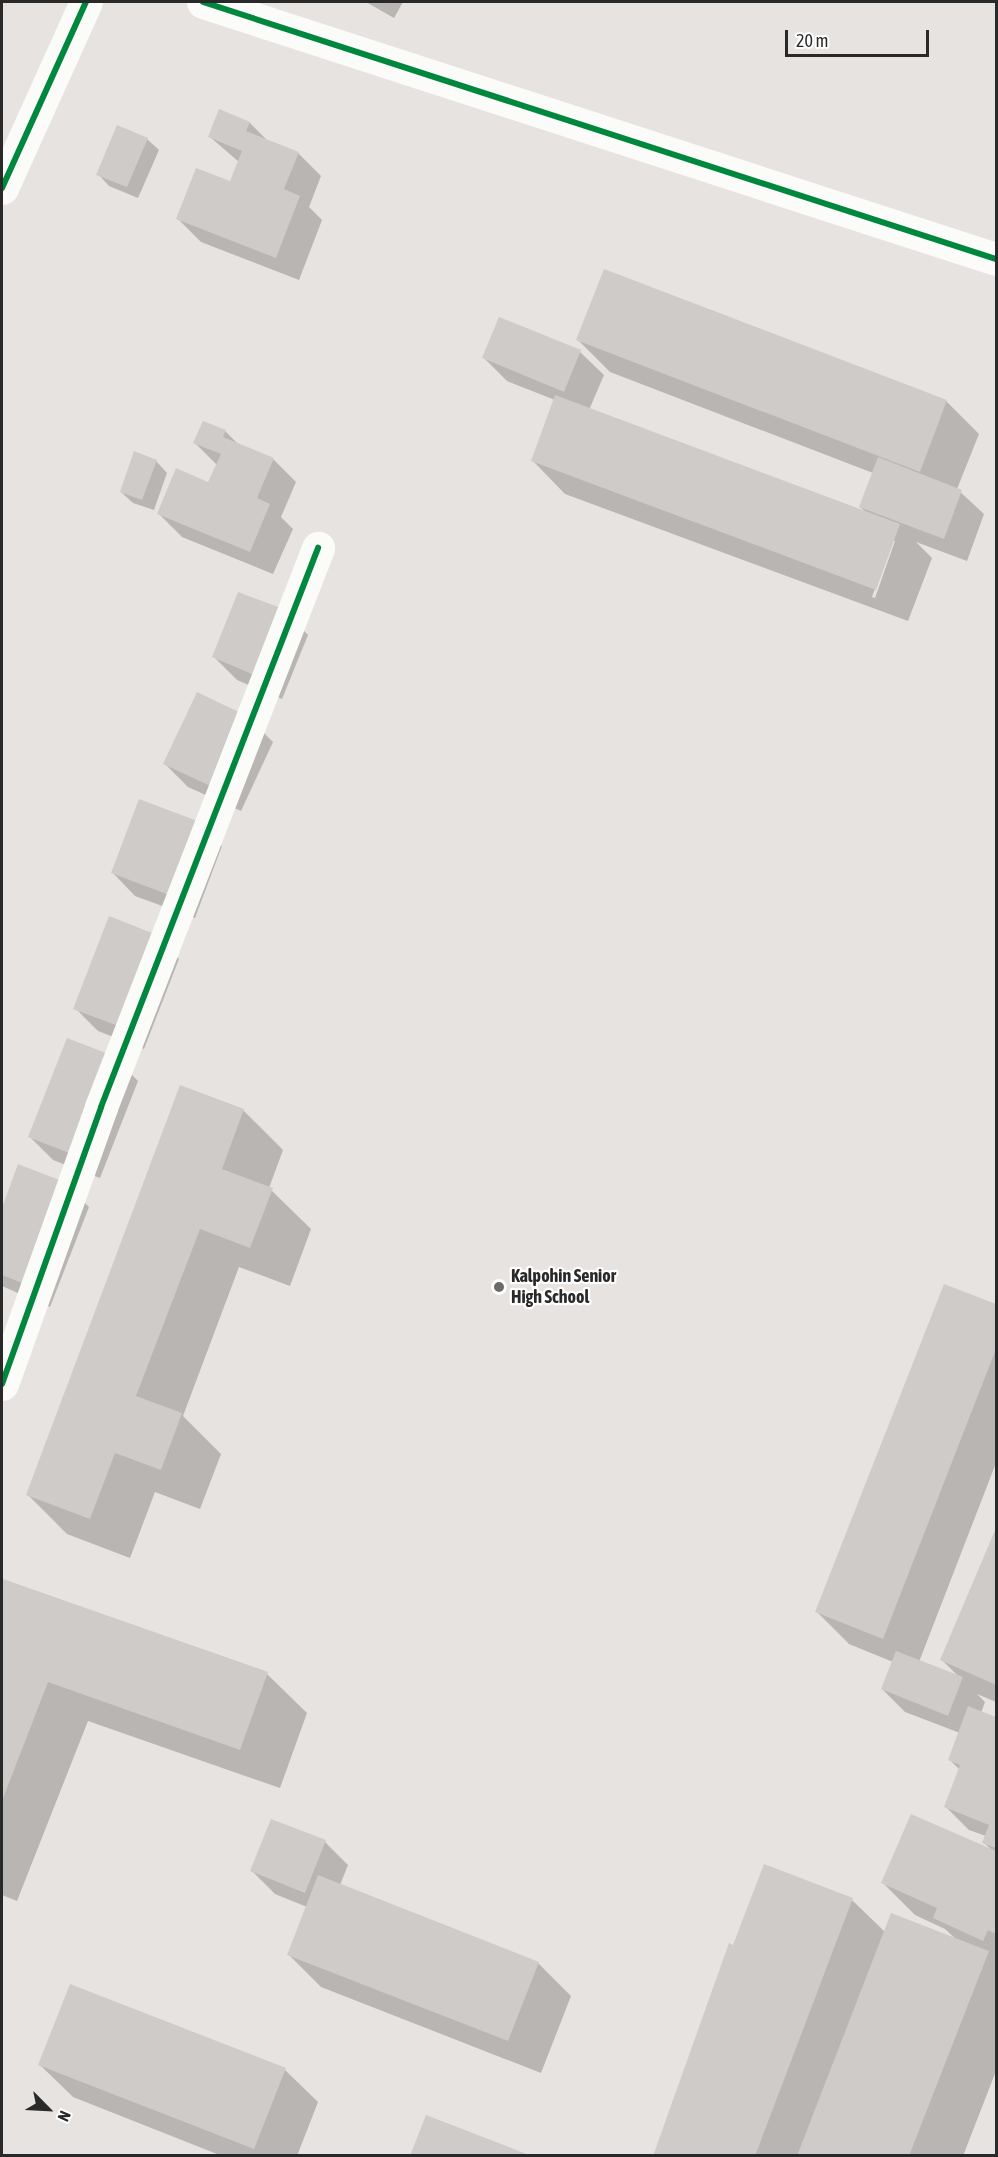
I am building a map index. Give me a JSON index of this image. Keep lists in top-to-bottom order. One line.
{"places":["Kalpohin Senior High School"],"scale_bar":"20 m","north":"bottom right"}
